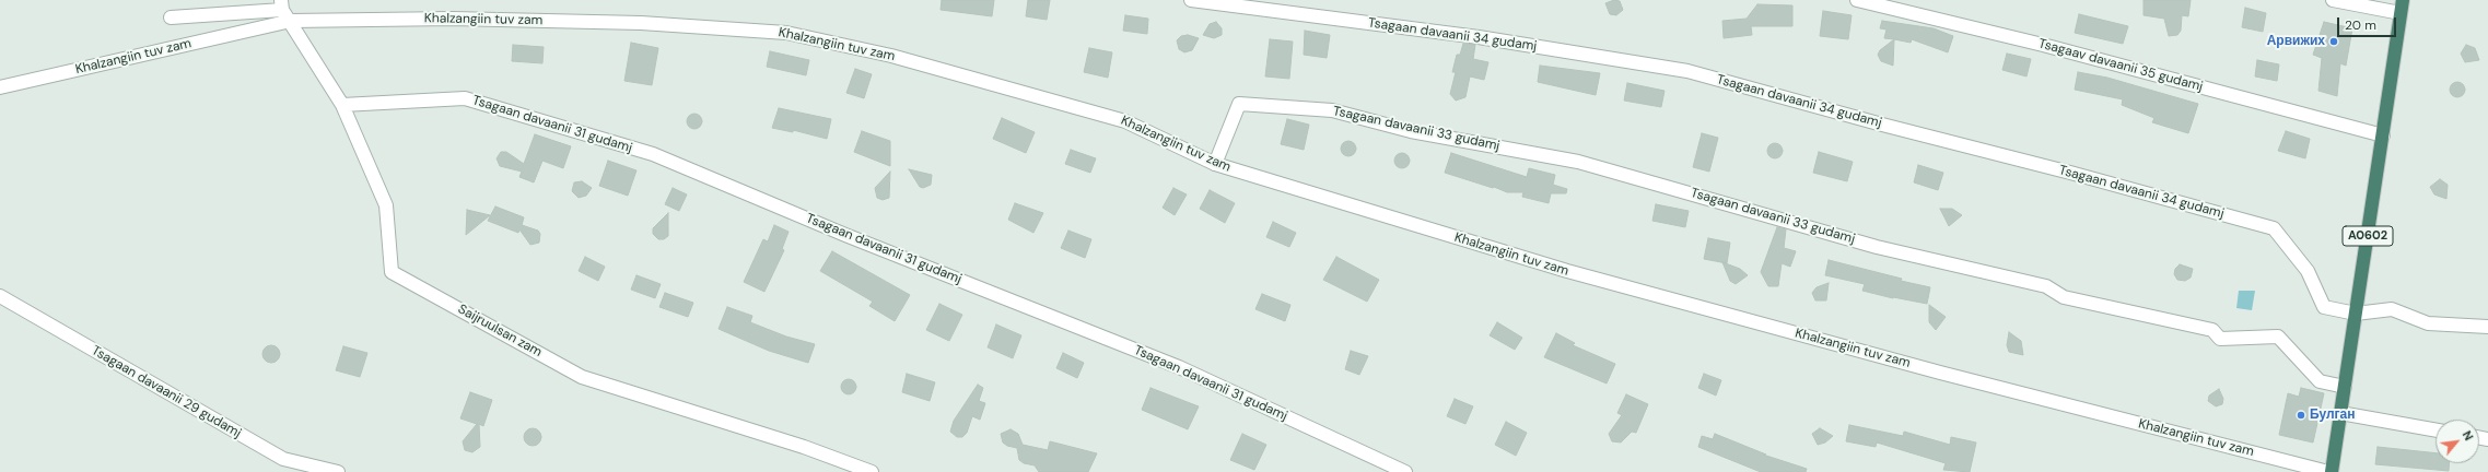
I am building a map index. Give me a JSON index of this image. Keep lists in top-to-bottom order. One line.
{"streets":{"highway":["A0602"],"street":["Khalzangiin tuv zam","Tsagaan davaanii 34 gudamj","Tsagaav davaanii 35 gudamj","Tsagaan davaanii 31 gudamj","Tsagaan davaanii 33 gudamj","Saijruulsan zam","Tsagaan davaanii 29 gudamj"]},"crossings":[["Khalzangiin tuv zam","Tsagaan davaanii 33 gudamj"],["Khalzangiin tuv zam","A0602"],["Khalzangiin tuv zam","Saijruulsan zam"],["Tsagaan davaanii 34 gudamj","A0602"],["Tsagaav davaanii 35 gudamj","A0602"],["Tsagaan davaanii 31 gudamj","Saijruulsan zam"],["Tsagaan davaanii 33 gudamj","A0602"]],"places":["Арвижих","Булган"],"scale_bar":"20 m","north":"top right"}
